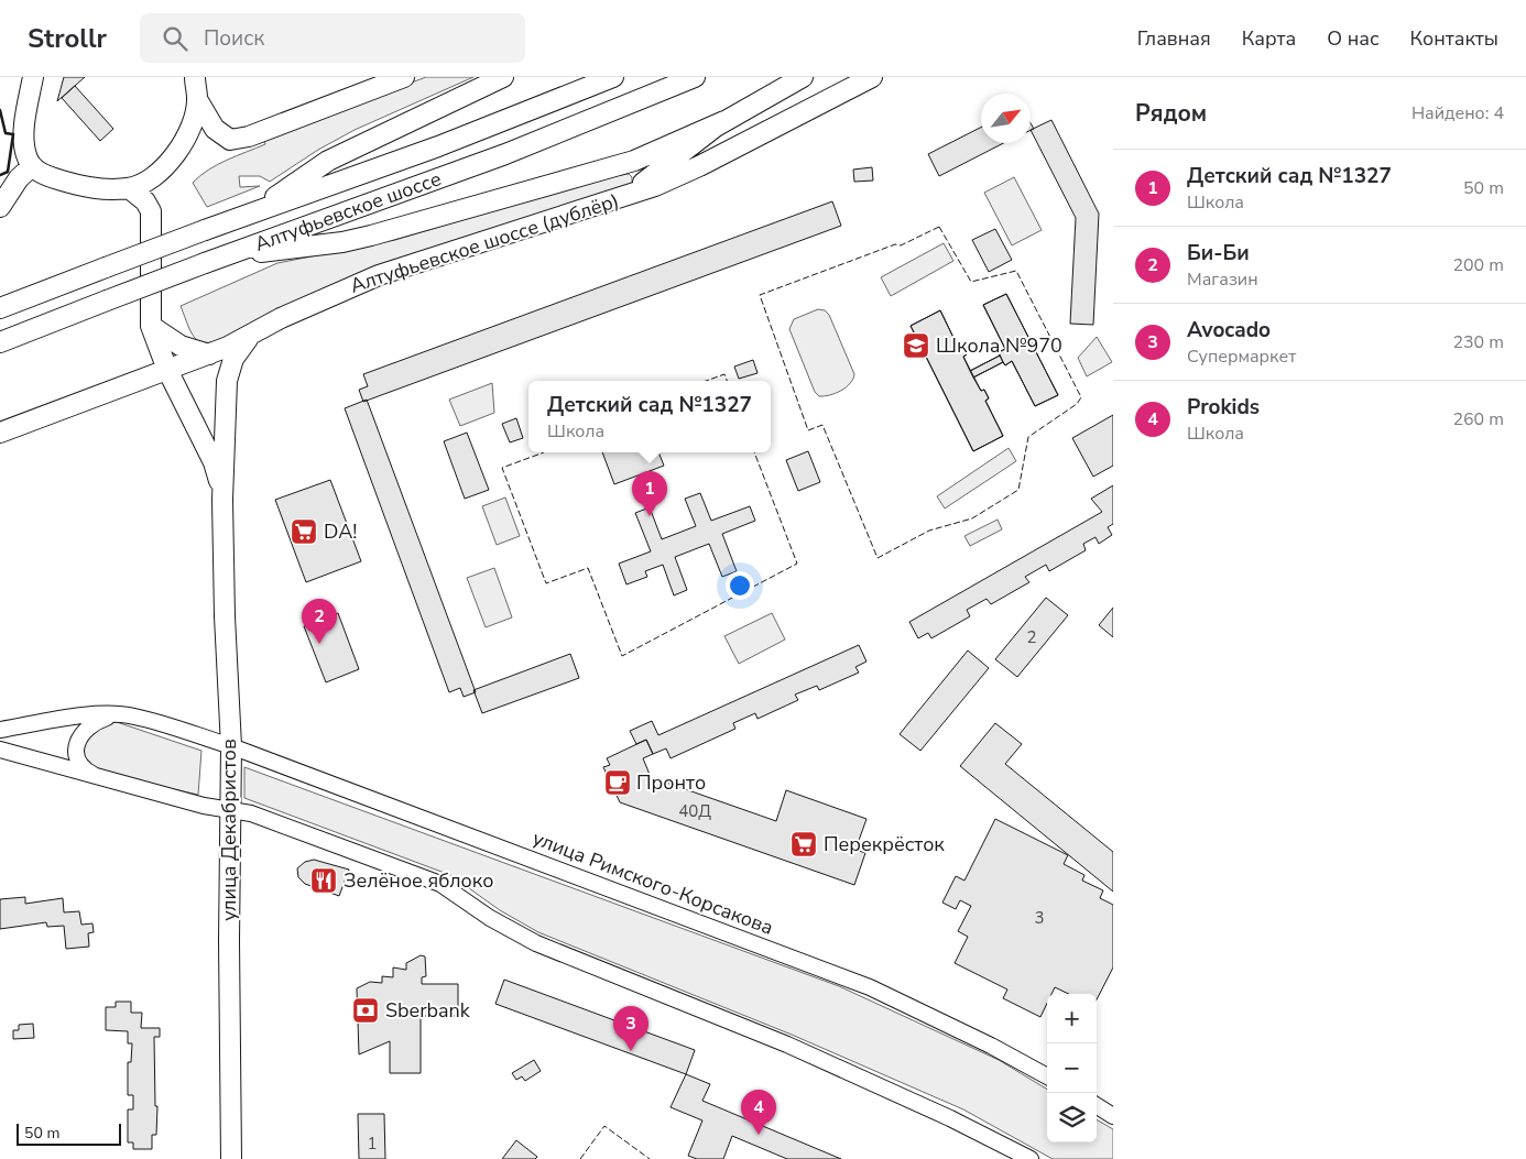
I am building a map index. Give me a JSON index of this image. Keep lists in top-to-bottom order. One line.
{"streets":{"main road":["Алтуфьевское шоссе","Алтуфьевское шоссе (дублёр)","улица Декабристов"],"street":["улица Римского-Корсакова"]},"crossings":[["Алтуфьевское шоссе (дублёр)","улица Декабристов"],["улица Декабристов","улица Римского-Корсакова"]],"places":{"school or university":["Школа №970"],"supermarket":["DA!","Перекрёсток"],"cafe":["Пронто"],"restaurant":["Зелёное яблоко"],"bank":["Sberbank"]},"house_numbers":["2","40Д","3","1"],"scale_bar":"50 m","north":"top right","page":{"header":"Strollr","search":"Поиск","nav":["Главная","Карта","О нас","Контакты"],"heading":["Рядом","Найдено: 4"],"list":[{"mark":"1","name":"Детский сад №1327","note":"Школа","value":"50 m"},{"mark":"2","name":"Би-Би","note":"Магазин","value":"200 m"},{"mark":"3","name":"Avocado","note":"Супермаркет","value":"230 m"},{"mark":"4","name":"Prokids","note":"Школа","value":"260 m"}],"popup":["Детский сад №1327","Школа"],"pins":["1","2","3","4"],"map_buttons":["+","−"],"scale":"50 m"}}
